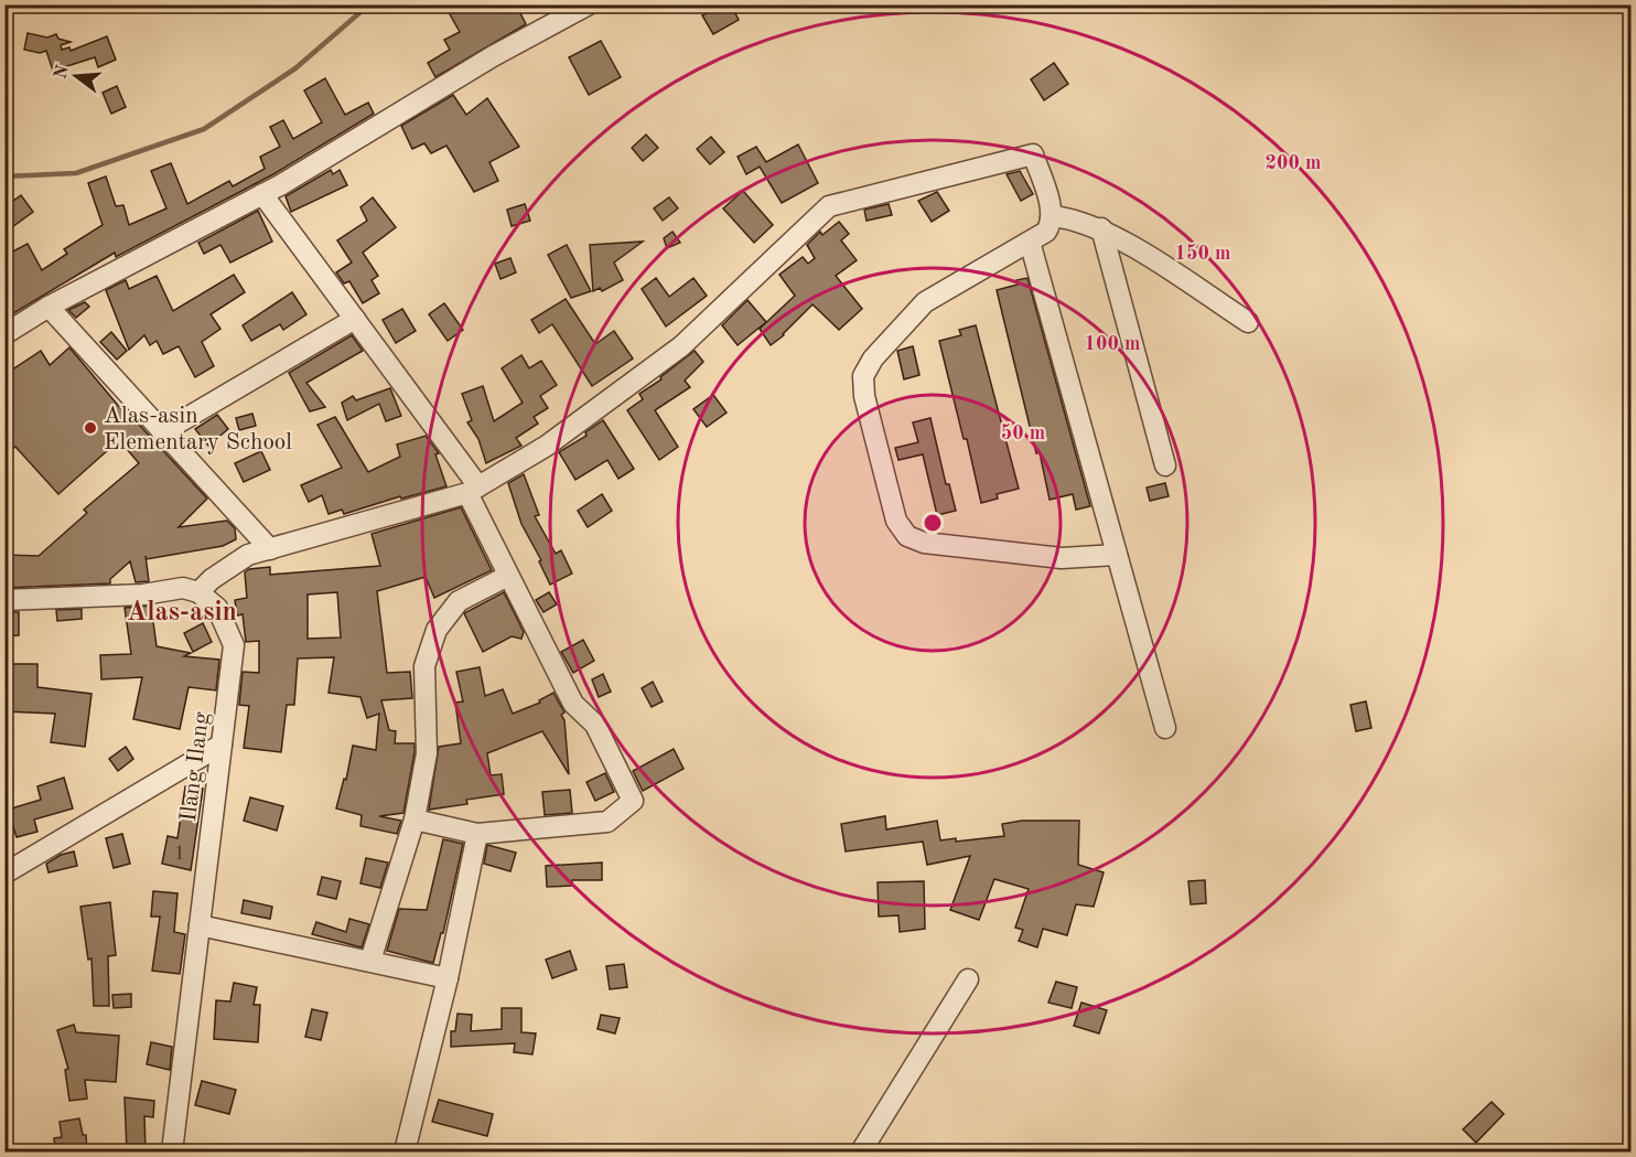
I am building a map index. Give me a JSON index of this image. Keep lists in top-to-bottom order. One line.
{"streets":{"street":["Ilang Ilang"]},"districts":["Alas-asin"],"places":["Alas-asin Elementary School"],"house_numbers":["1"],"north":"left","rings":["200 m","150 m","100 m","50 m"]}
